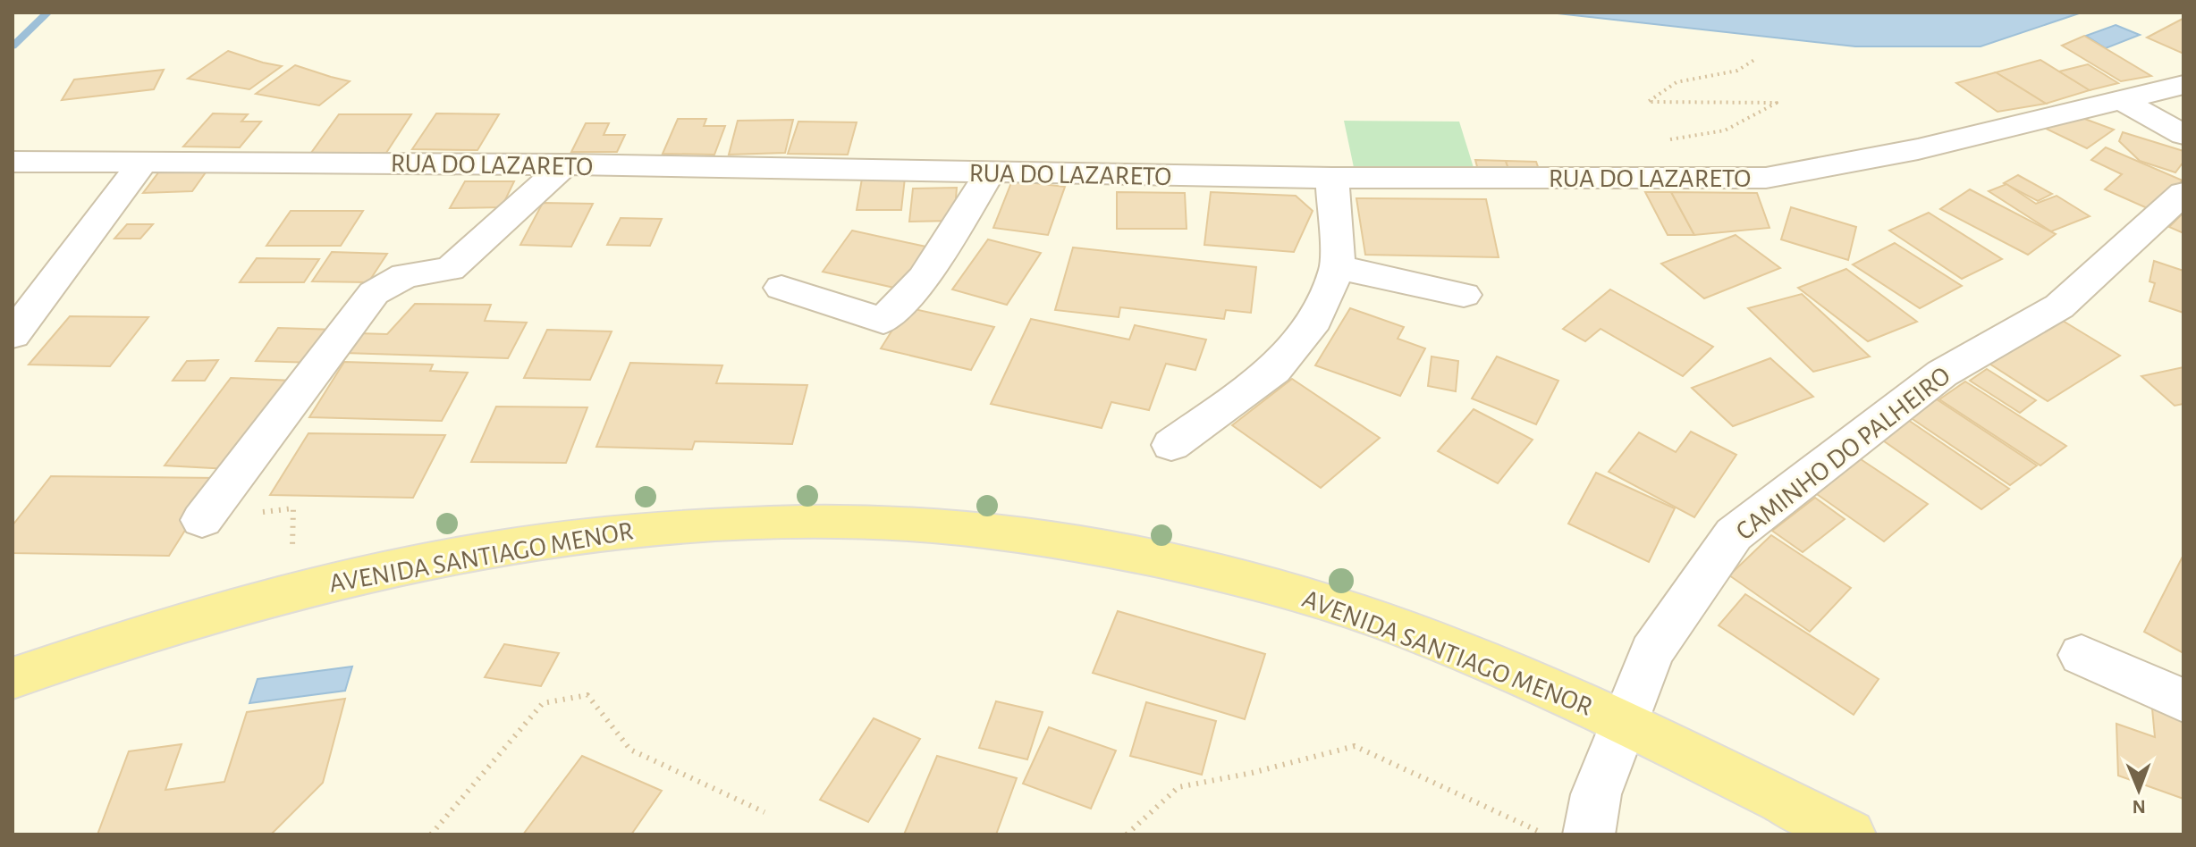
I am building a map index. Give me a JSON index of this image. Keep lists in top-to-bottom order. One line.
{"streets":{"main road":["AVENIDA SANTIAGO MENOR"],"street":["RUA DO LAZARETO","CAMINHO DO PALHEIRO"]},"crossings":[["CAMINHO DO PALHEIRO","AVENIDA SANTIAGO MENOR"]],"north":"bottom"}
